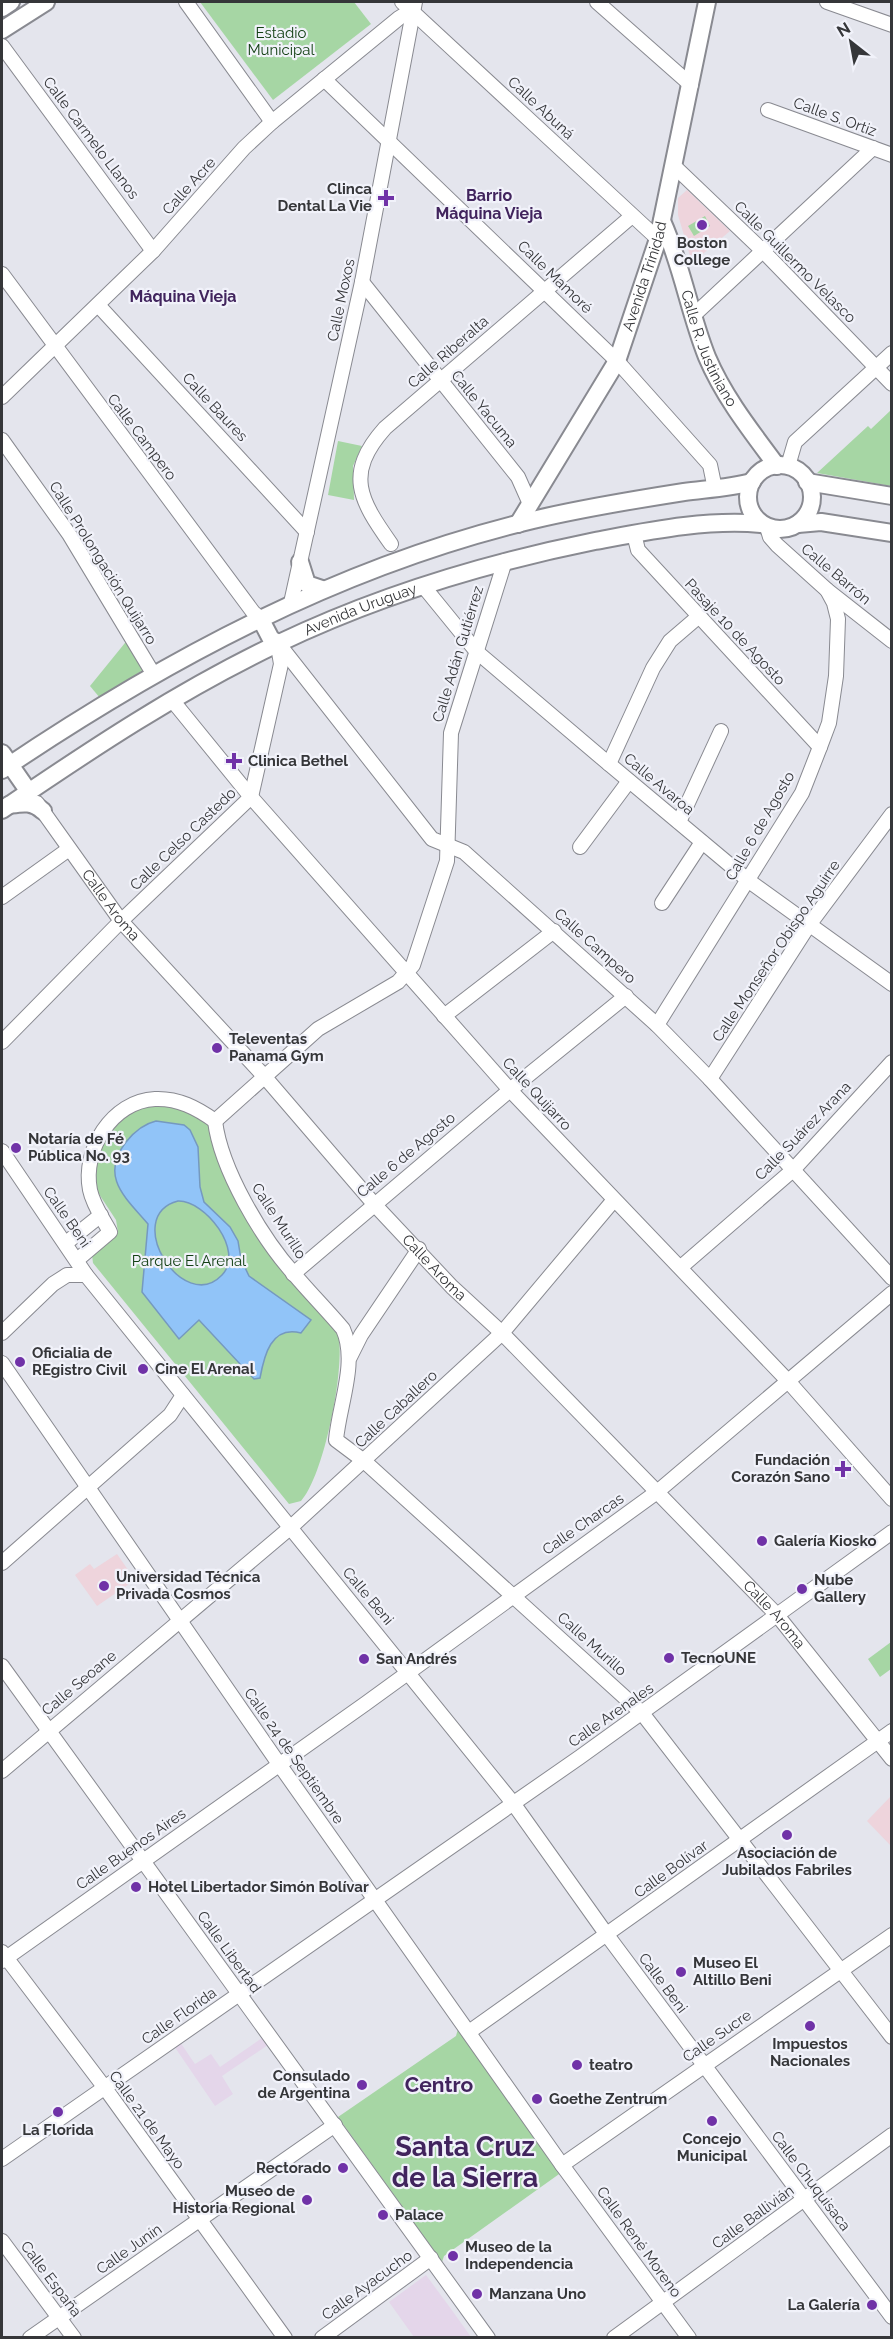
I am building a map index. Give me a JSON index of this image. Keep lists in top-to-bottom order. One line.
{"streets":{"main road":["Avenida Trinidad","Calle R. Justiniano","Avenida Uruguay","Calle Aroma"],"street":["Calle Abuná","Calle S. Ortiz","Calle Carmelo Llanos","Calle Acre","Calle Guillermo Velasco","Calle Mamoré","Calle Moxos","Calle Riberalta","Calle Baures","Calle Yacuma","Calle Campero","Calle Prolongación Quijarro","Calle Barrón","Pasaje 10 de Agosto","Calle Adán Gutiérrez","Calle Avaroa","Calle 6 de Agosto","Calle Celso Castedo","Calle Monseñor Obispo Aguirre","Calle Quijarro","Calle Suárez Arana","Calle Beni","Calle Murillo","Calle Caballero","Calle Charcas","Calle Seoane","Calle Arenales","Calle 24 de Septiembre","Calle Buenos Aires","Calle Bolívar","Calle Libertad","Calle Florida","Calle Sucre","Calle 21 de Mayo","Calle Chuquisaca","Calle Ballivián","Calle René Moreno","Calle Junín","Calle España","Calle Ayacucho"]},"crossings":[["Calle Abuná","Calle Acre"],["Calle Abuná","Avenida Trinidad"],["Calle Abuná","Calle Moxos"],["Calle Abuná","Calle Riberalta"],["Calle Carmelo Llanos","Calle Acre"],["Calle Acre","Calle Mamoré"],["Calle Acre","Calle Moxos"],["Calle Acre","Calle Baures"],["Calle Acre","Calle Campero"],["Calle Guillermo Velasco","Avenida Trinidad"],["Avenida Trinidad","Calle Mamoré"],["Avenida Trinidad","Calle R. Justiniano"],["Avenida Trinidad","Calle Yacuma"],["Calle Mamoré","Calle Moxos"],["Calle Mamoré","Calle Riberalta"],["Calle Moxos","Calle Baures"],["Calle Moxos","Calle Yacuma"],["Calle R. Justiniano","Calle Barrón"],["Calle R. Justiniano","Avenida Uruguay"],["Calle Riberalta","Calle Yacuma"],["Calle Campero","Avenida Uruguay"],["Calle Campero","Calle Adán Gutiérrez"],["Calle Campero","Calle 6 de Agosto"],["Calle Campero","Calle Celso Castedo"],["Calle Campero","Calle Monseñor Obispo Aguirre"],["Calle Campero","Calle Suárez Arana"],["Calle Barrón","Avenida Uruguay"],["Calle Barrón","Calle 6 de Agosto"],["Avenida Uruguay","Pasaje 10 de Agosto"],["Avenida Uruguay","Calle Adán Gutiérrez"],["Avenida Uruguay","Calle Avaroa"],["Avenida Uruguay","Calle Celso Castedo"],["Avenida Uruguay","Calle Aroma"],["Avenida Uruguay","Calle Quijarro"],["Pasaje 10 de Agosto","Calle 6 de Agosto"],["Calle Adán Gutiérrez","Calle Avaroa"],["Calle Adán Gutiérrez","Calle Aroma"],["Calle Adán Gutiérrez","Calle Quijarro"],["Calle Adán Gutiérrez","Calle Murillo"],["Calle Avaroa","Calle 6 de Agosto"],["Calle Avaroa","Calle Monseñor Obispo Aguirre"],["Calle 6 de Agosto","Calle Aroma"],["Calle 6 de Agosto","Calle Quijarro"],["Calle 6 de Agosto","Calle Murillo"],["Calle Celso Castedo","Calle Aroma"],["Calle Celso Castedo","Calle Quijarro"],["Calle Aroma","Calle Murillo"],["Calle Aroma","Calle Caballero"],["Calle Aroma","Calle Charcas"],["Calle Aroma","Calle Arenales"],["Calle Aroma","Calle Bolívar"],["Calle Quijarro","Calle Suárez Arana"],["Calle Quijarro","Calle Caballero"],["Calle Quijarro","Calle Charcas"],["Calle Beni","Calle Caballero"],["Calle Beni","Calle Charcas"],["Calle Beni","Calle Arenales"],["Calle Beni","Calle Bolívar"],["Calle Beni","Calle Sucre"],["Calle Beni","Calle Chuquisaca"],["Calle Murillo","Calle Caballero"],["Calle Murillo","Calle Charcas"],["Calle Murillo","Calle Arenales"],["Calle Murillo","Calle Bolívar"],["Calle Murillo","Calle Sucre"],["Calle Caballero","Calle Seoane"],["Calle Caballero","Calle 24 de Septiembre"],["Calle Charcas","Calle 24 de Septiembre"],["Calle Charcas","Calle Buenos Aires"],["Calle Seoane","Calle 24 de Septiembre"],["Calle Seoane","Calle Libertad"],["Calle Arenales","Calle 24 de Septiembre"],["Calle Arenales","Calle Florida"],["Calle 24 de Septiembre","Calle Buenos Aires"],["Calle 24 de Septiembre","Calle Bolívar"],["Calle 24 de Septiembre","Calle Florida"],["Calle 24 de Septiembre","Calle Sucre"],["Calle 24 de Septiembre","Calle René Moreno"],["Calle Buenos Aires","Calle Libertad"],["Calle Buenos Aires","Calle 21 de Mayo"],["Calle Libertad","Calle Florida"],["Calle Libertad","Calle Junín"],["Calle Libertad","Calle Ayacucho"],["Calle Florida","Calle 21 de Mayo"],["Calle Sucre","Calle Chuquisaca"],["Calle Sucre","Calle René Moreno"],["Calle 21 de Mayo","Calle Junín"],["Calle Chuquisaca","Calle Ballivián"],["Calle Ballivián","Calle René Moreno"],["Calle Junín","Calle España"]],"districts":["Barrio Máquina Vieja","Máquina Vieja","Centro","Santa Cruz de la Sierra"],"parks":["Estadio Municipal","Parque El Arenal"],"places":{"health":["Clinca Dental La Vie","Clinica Bethel","Fundación Corazón Sano"],"other":["Boston College","Televentas Panama Gym","Notaría de Fé Pública No. 93","Oficialia de REgistro Civil","Cine El Arenal","Galería Kiosko","Universidad Técnica Privada Cosmos","Nube Gallery","TecnoUNE","San Andrés","Asociación de Jubilados Fabriles","Hotel Libertador Simón Bolívar","Museo El Altillo Beni","Impuestos Nacionales","teatro","Consulado de Argentina","Goethe Zentrum","La Florida","Concejo Municipal","Rectorado","Museo de Historia Regional","Palace","Museo de la Independencia","Manzana Uno","La Galería"]},"north":"top left"}
